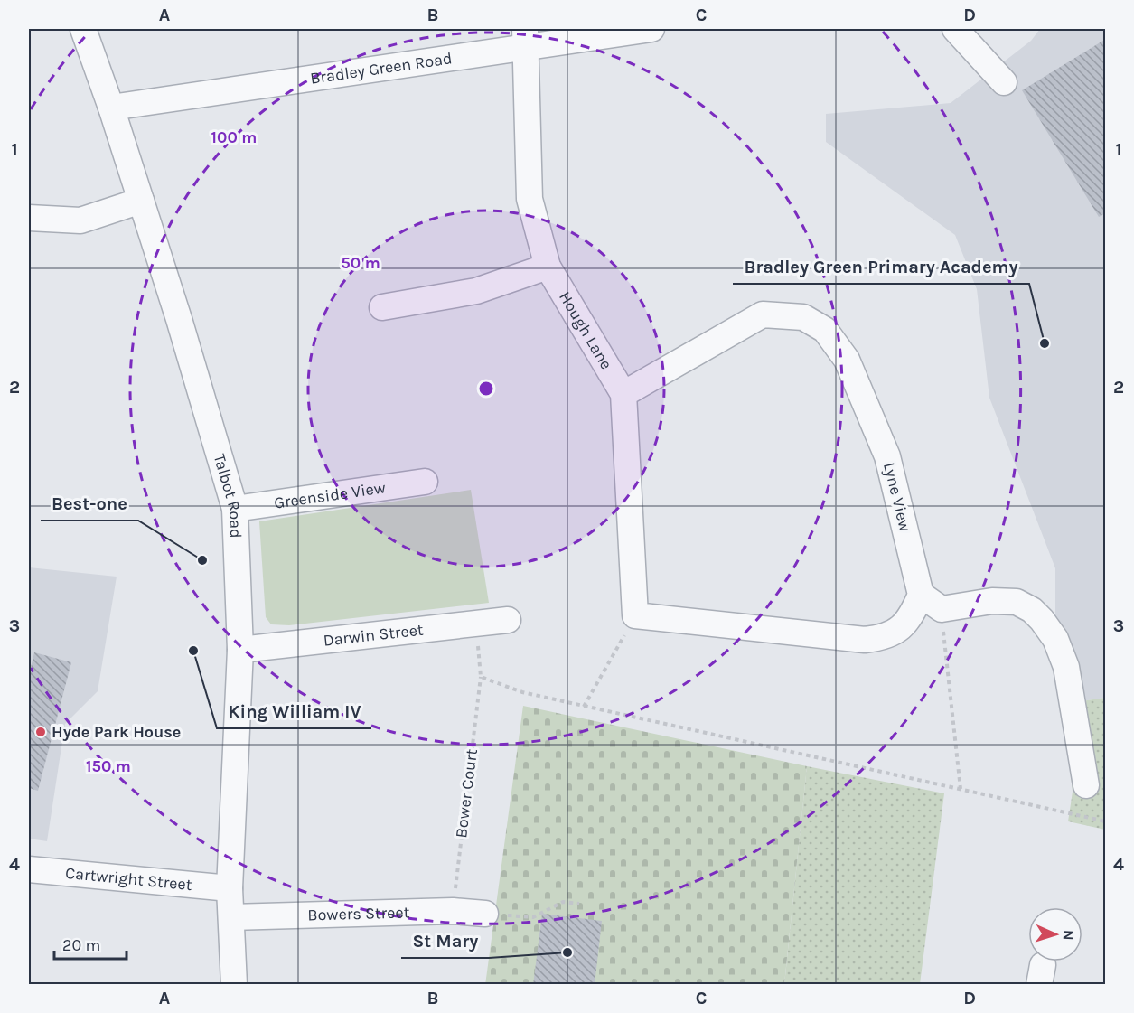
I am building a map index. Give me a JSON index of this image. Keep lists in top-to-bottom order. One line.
{"streets":{"street":["Bradley Green Road","Hough Lane","Greenside View","Talbot Road","Lyne View","Darwin Street","Cartwright Street","Bowers Street"],"path":["Bower Court"]},"crossings":[["Bradley Green Road","Hough Lane"],["Bradley Green Road","Talbot Road"],["Hough Lane","Lyne View"],["Greenside View","Talbot Road"],["Talbot Road","Darwin Street"],["Talbot Road","Cartwright Street"],["Talbot Road","Bowers Street"],["Darwin Street","Bower Court"],["Bower Court","Bowers Street"]],"places":["Bradley Green Primary Academy","Best-one","King William IV","Hyde Park House","St Mary"],"scale_bar":"20 m","north":"right","grid":{"columns":["A","B","C","D"],"rows":["1","2","3","4"]},"rings":["100 m","50 m","150 m"]}
